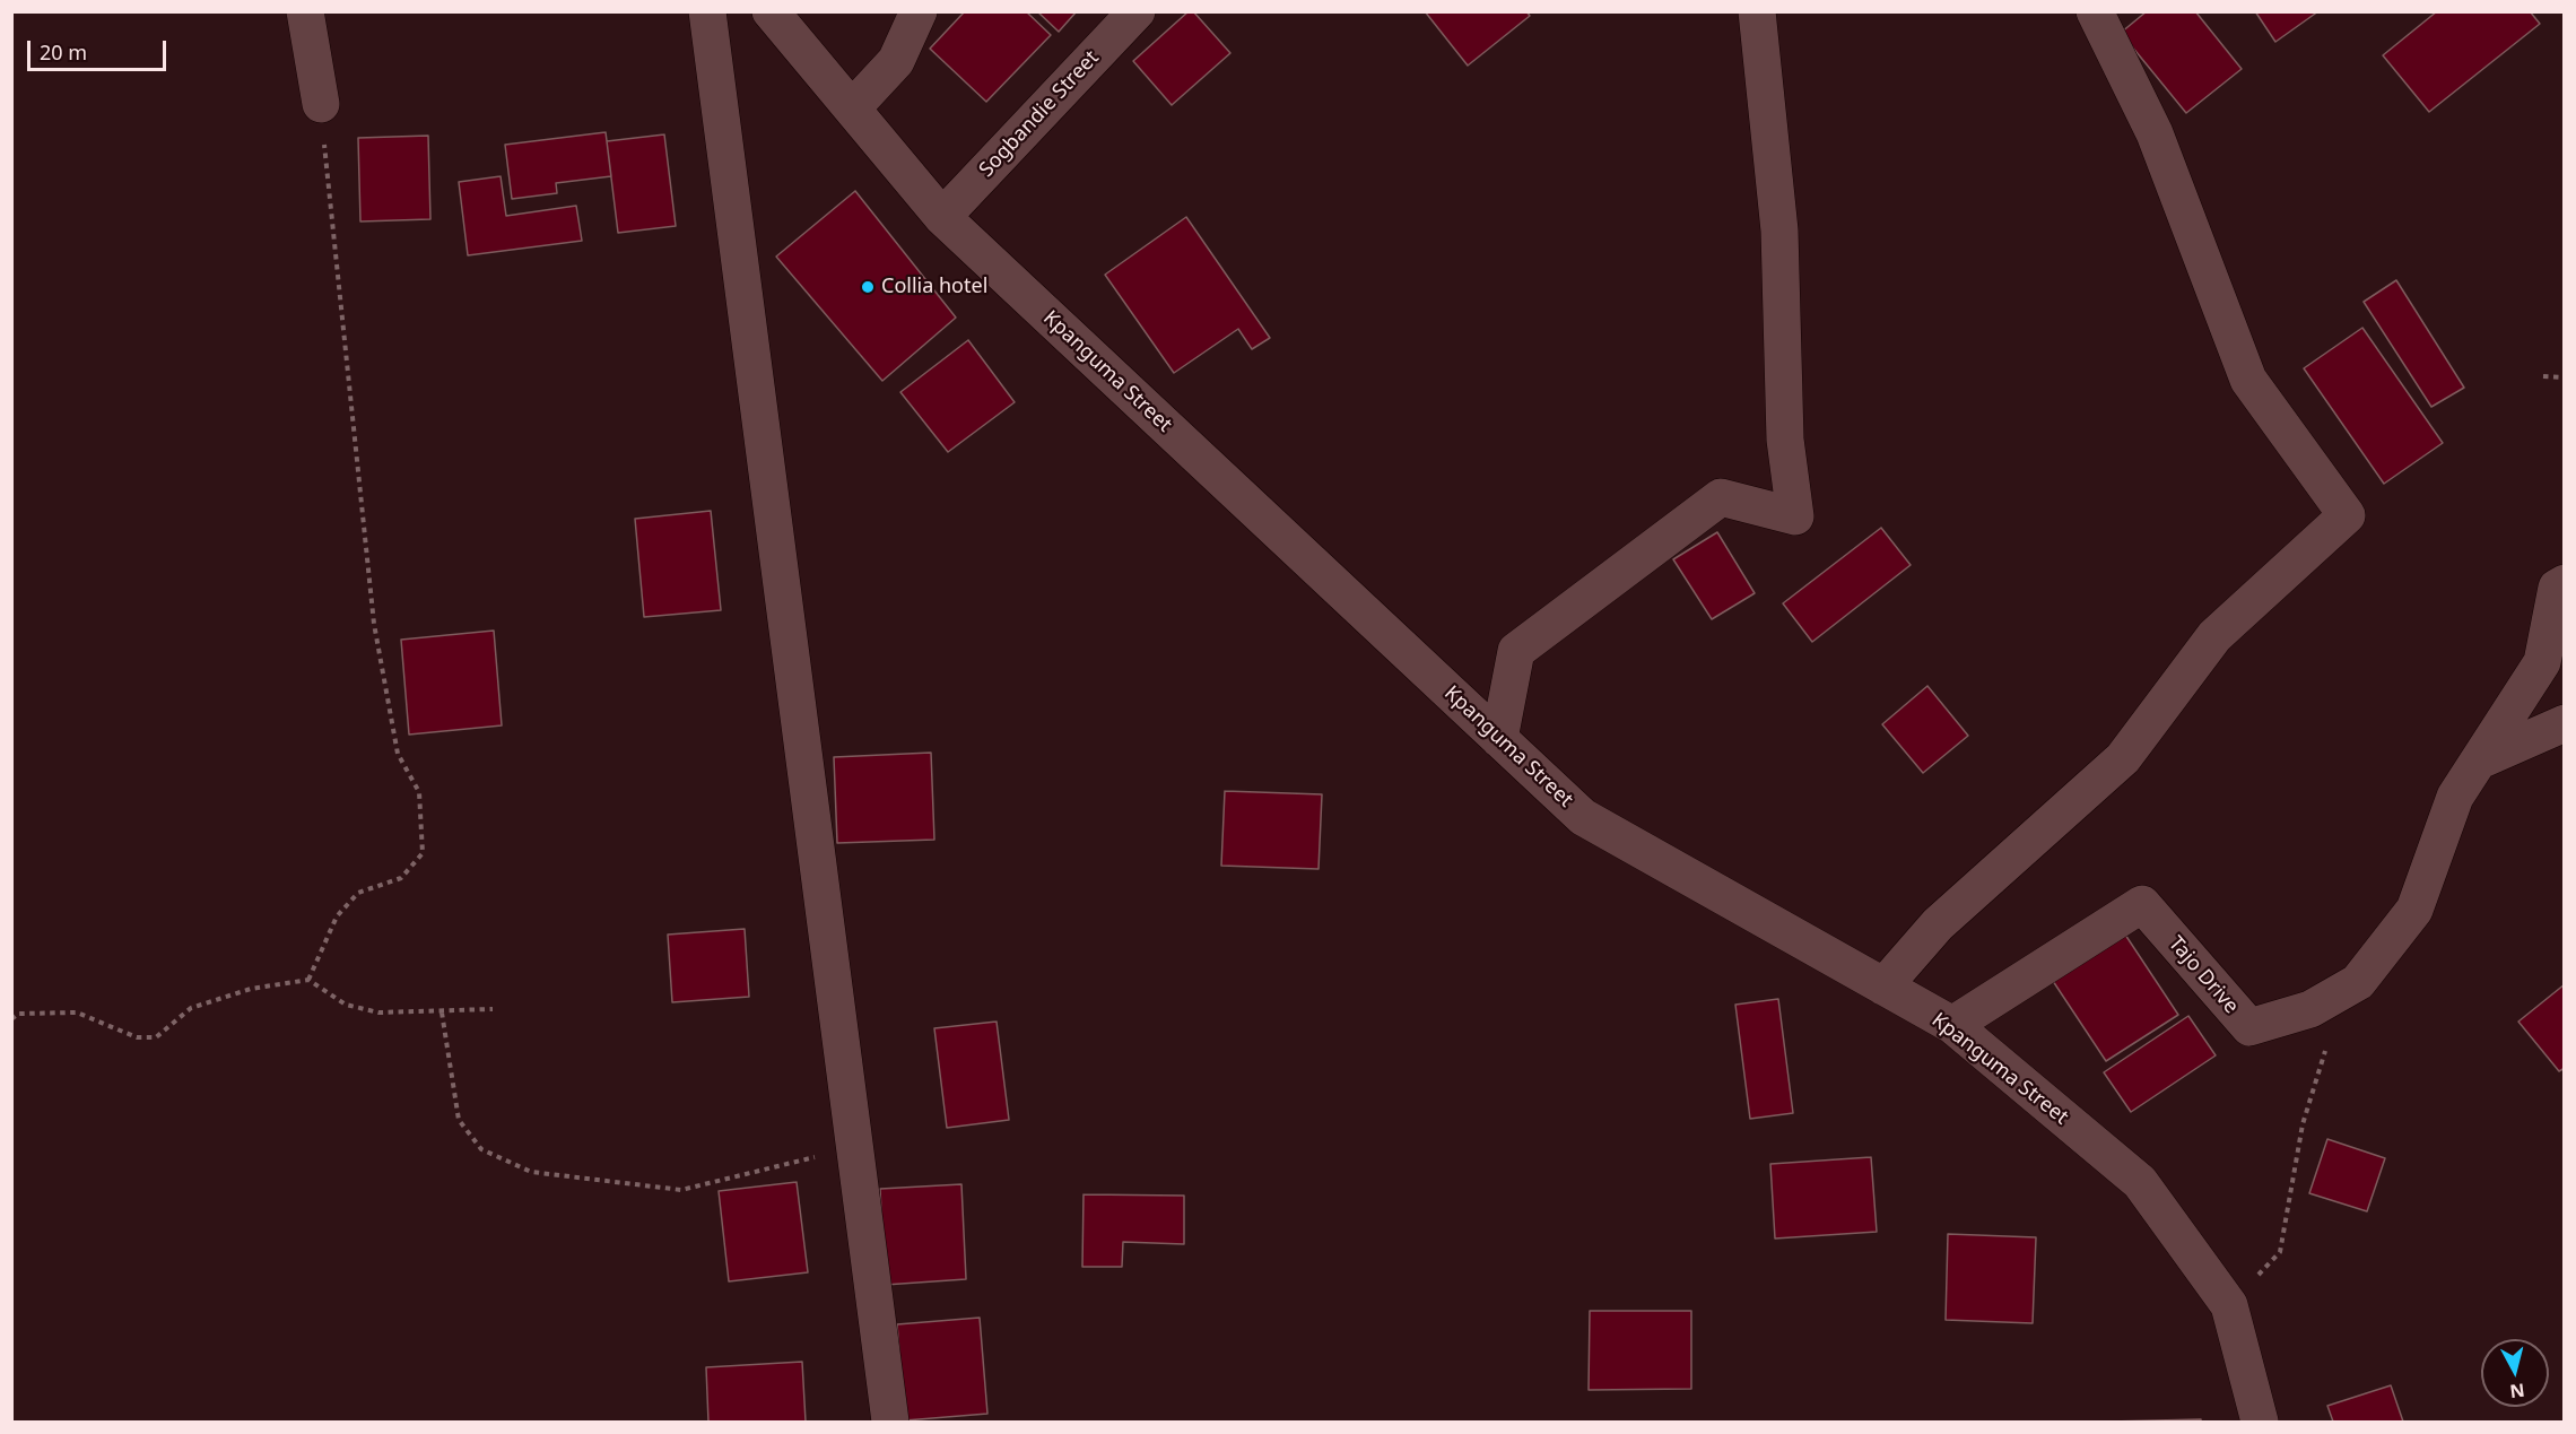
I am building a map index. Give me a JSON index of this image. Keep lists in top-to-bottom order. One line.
{"streets":{"street":["Sogbandie Street","Kpanguma Street","Tajo Drive"]},"crossings":[["Sogbandie Street","Kpanguma Street"],["Kpanguma Street","Tajo Drive"]],"places":["Collia hotel"],"scale_bar":"20 m","north":"bottom"}
